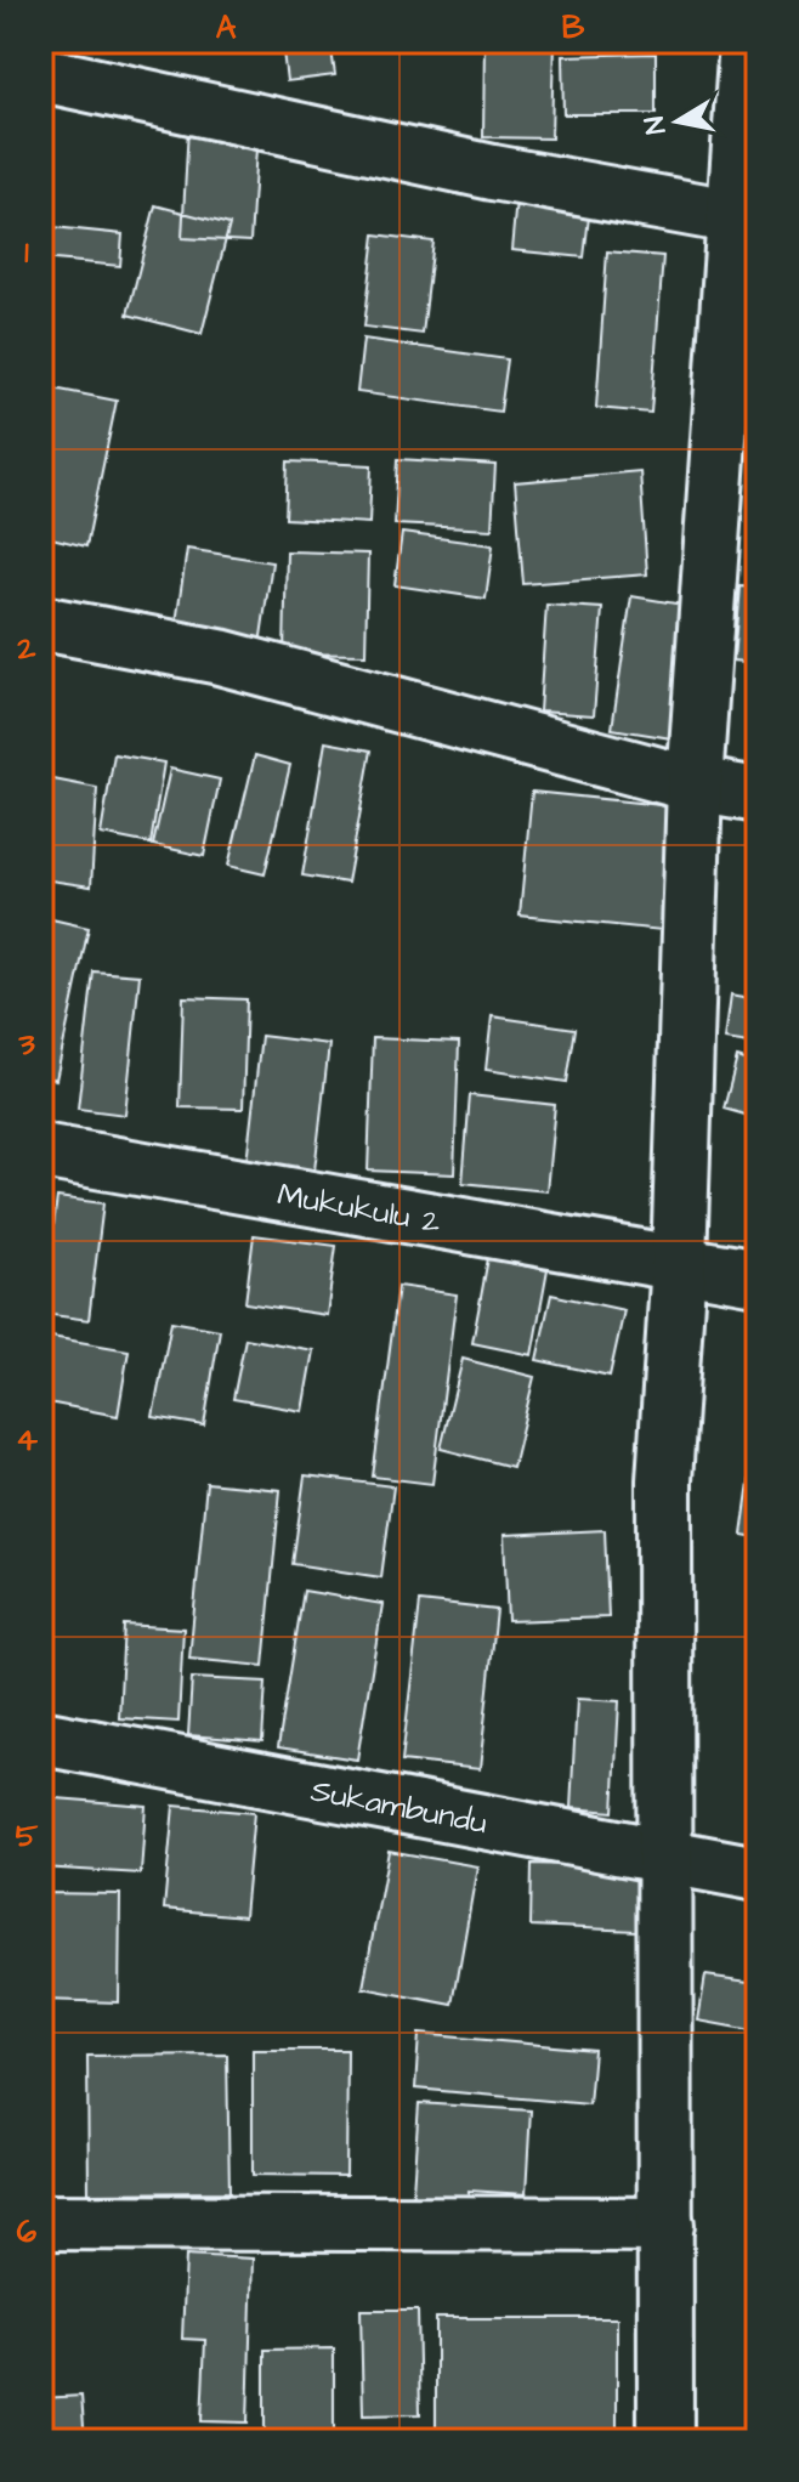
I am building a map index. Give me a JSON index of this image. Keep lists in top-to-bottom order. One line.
{"streets":{"street":["Mukukulu 2","Sukambundu"]},"north":"left","grid":{"columns":["A","B"],"rows":["1","2","3","4","5","6"]}}
